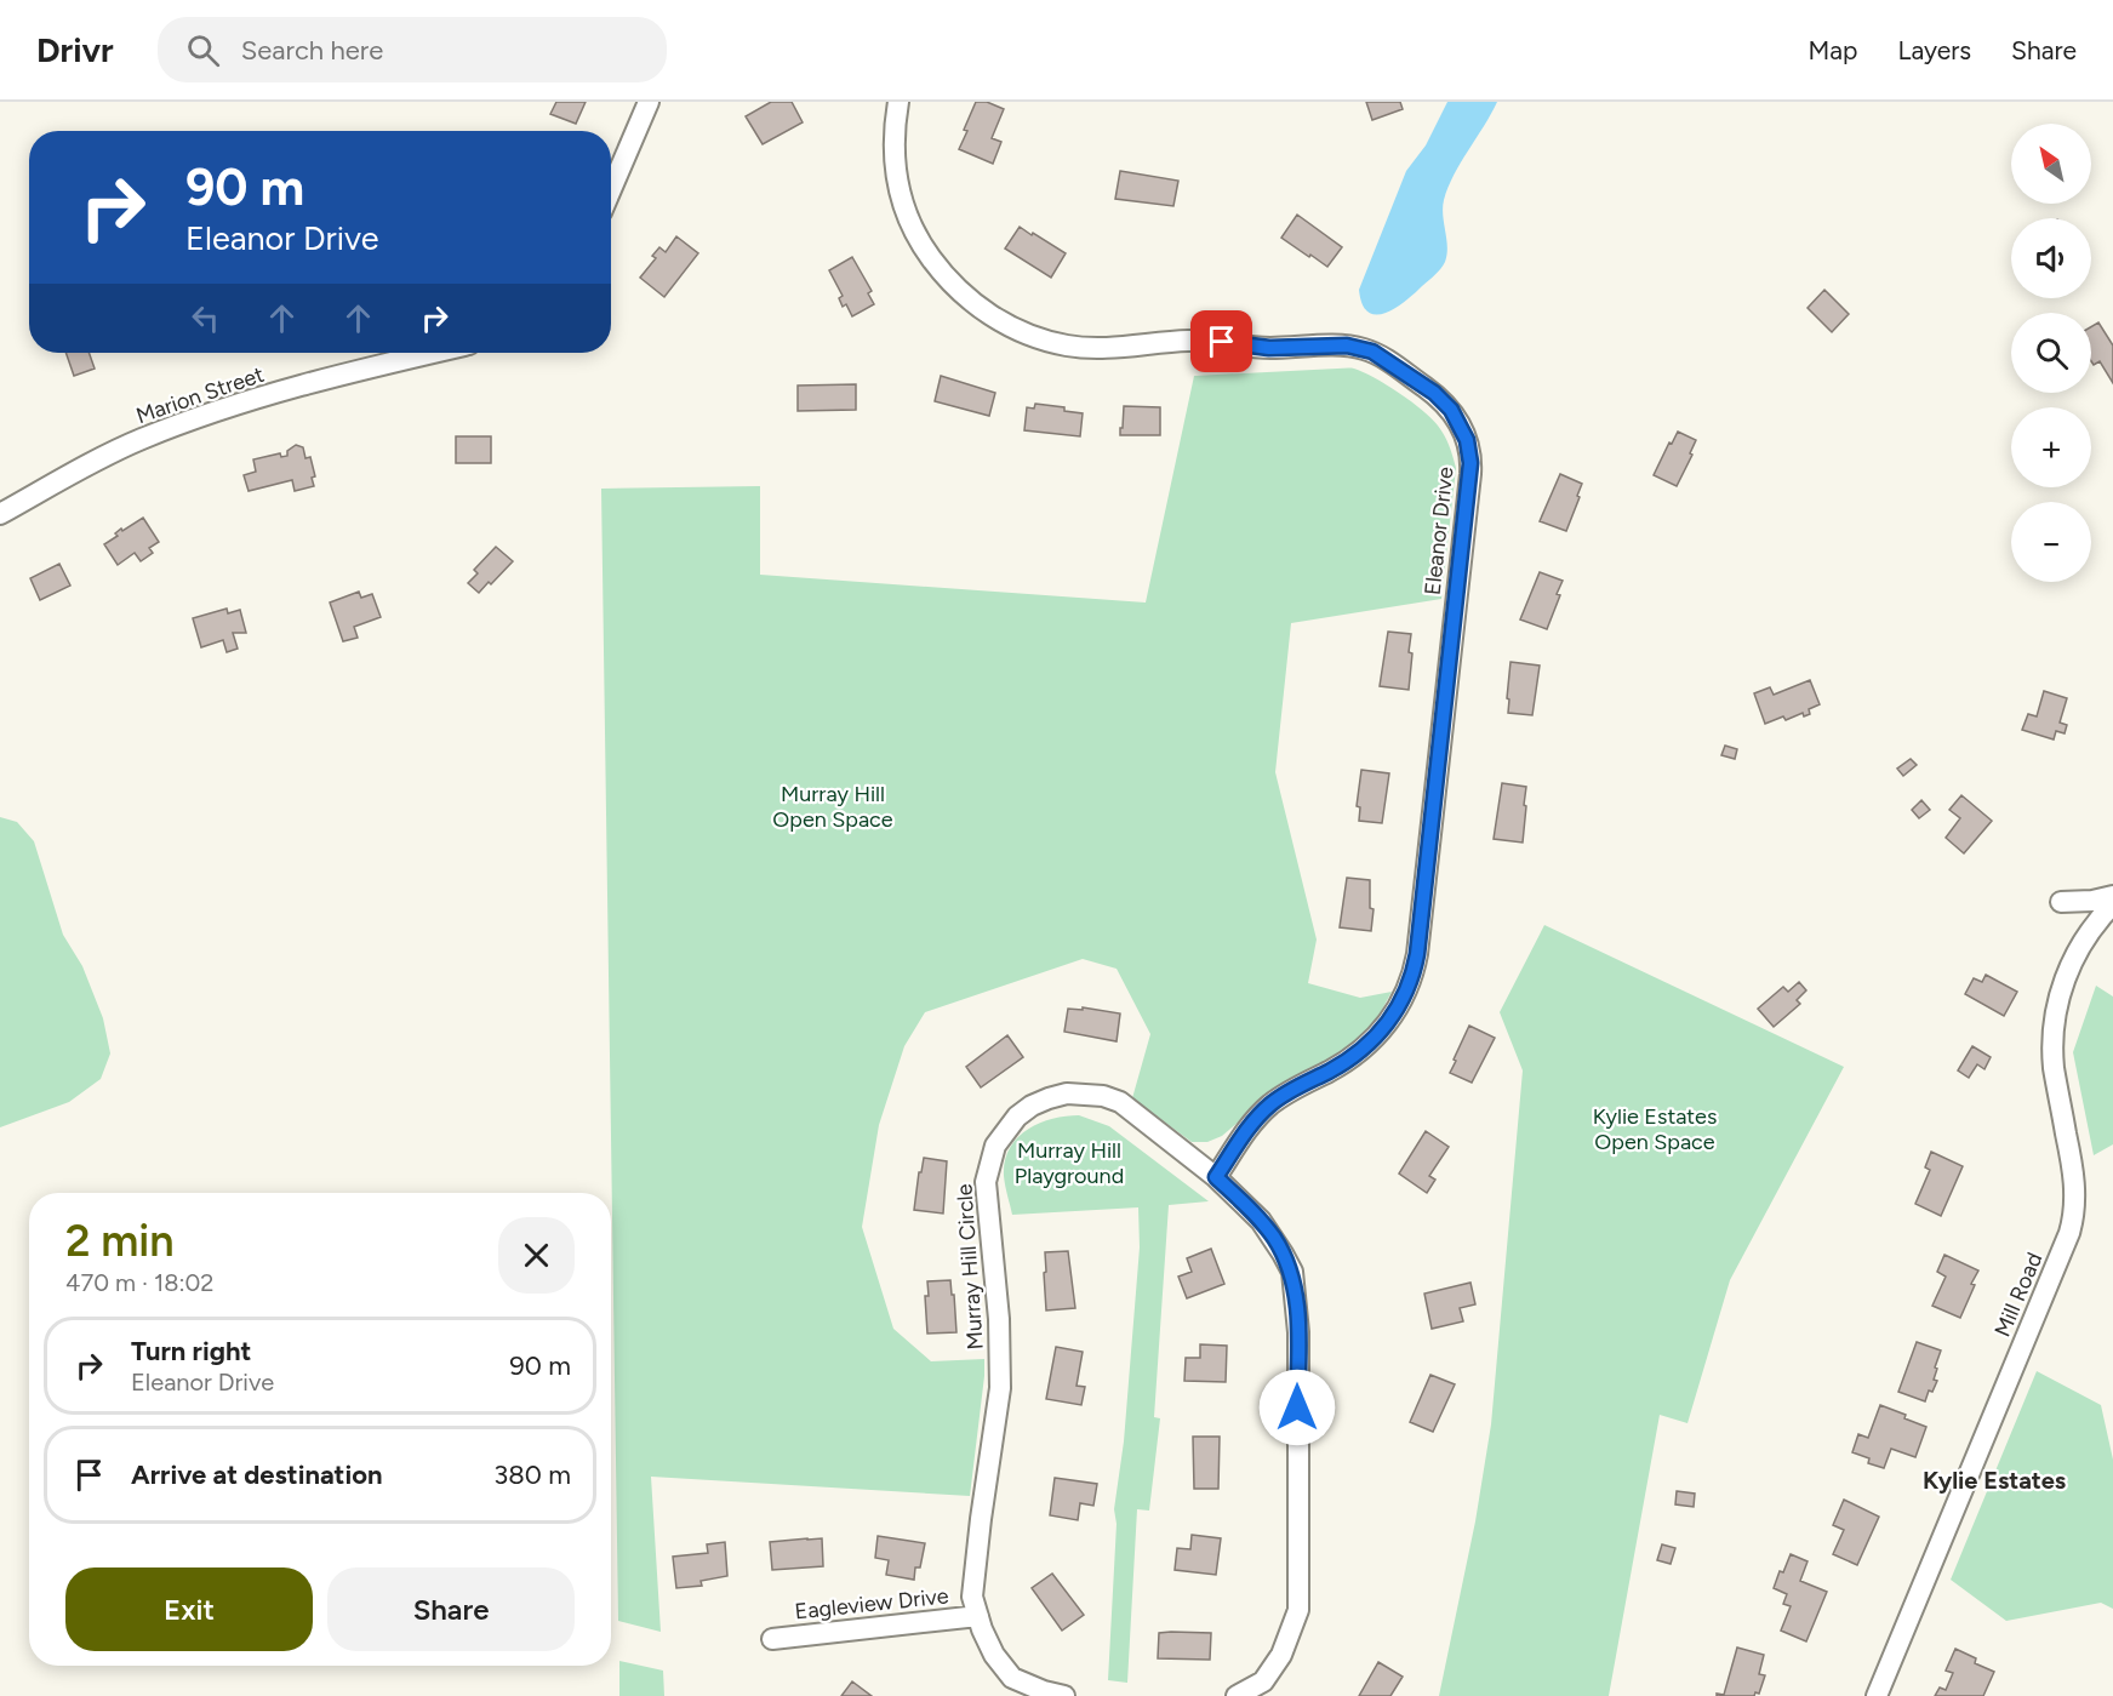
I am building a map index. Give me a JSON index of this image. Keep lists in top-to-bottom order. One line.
{"streets":{"street":["Marion Street","Eleanor Drive","Murray Hill Circle","Mill Road","Eagleview Drive"]},"crossings":[["Eleanor Drive","Murray Hill Circle"],["Murray Hill Circle","Eagleview Drive"]],"districts":["Kylie Estates"],"parks":["Murray Hill Open Space","Kylie Estates Open Space","Murray Hill Playground"],"north":"top left","page":{"header":"Drivr","search":"Search here","nav":["Map","Layers","Share"],"map_buttons":["+","−"],"turn":["90 m","Eleanor Drive"],"heading":["2 min","470 m · 18:02"],"list":[{"name":"Turn right","note":"Eleanor Drive","value":"90 m"},{"name":"Arrive at destination","value":"380 m"}],"buttons":["Exit","Share"]}}
